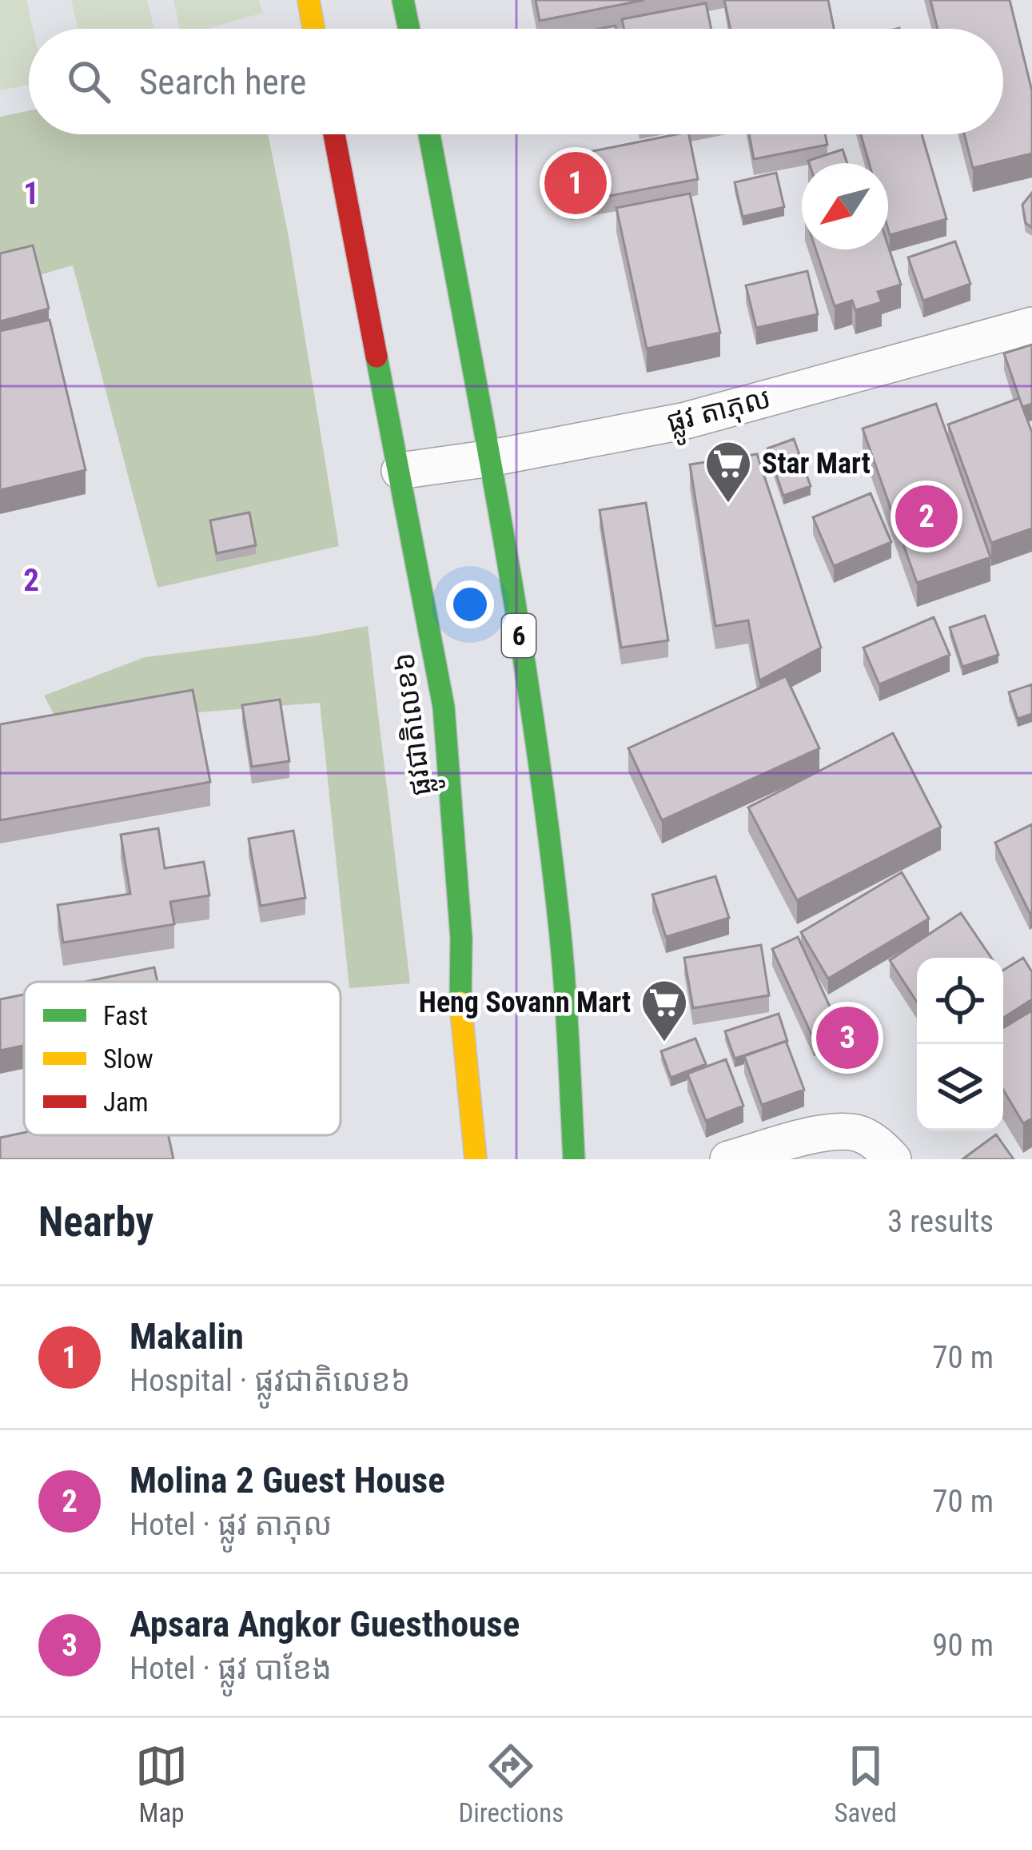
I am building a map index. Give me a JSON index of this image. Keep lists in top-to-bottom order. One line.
{"streets":{"main road":["6","ផ្លូវជាតិលេខ៦"],"street":["ផ្លូវ តាភុល"]},"crossings":[["ផ្លូវ តាភុល","6"],["ផ្លូវ តាភុល","ផ្លូវជាតិលេខ៦"]],"places":{"supermarket":["Star Mart","Heng Sovann Mart"]},"legend":["Fast","Slow","Jam"],"north":"bottom left","page":{"search":"Search here","pins":["1","2","3"],"heading":["Nearby","3 results"],"list":[{"mark":"1","name":"Makalin","note":"Hospital · ផ្លូវជាតិលេខ៦","value":"70 m"},{"mark":"2","name":"Molina 2 Guest House","note":"Hotel · ផ្លូវ តាភុល","value":"70 m"},{"mark":"3","name":"Apsara Angkor Guesthouse","note":"Hotel · ផ្លូវ បាខែង","value":"90 m"}],"nav":["Map","Directions","Saved"]},"grid":{"rows":["1","2"]}}
